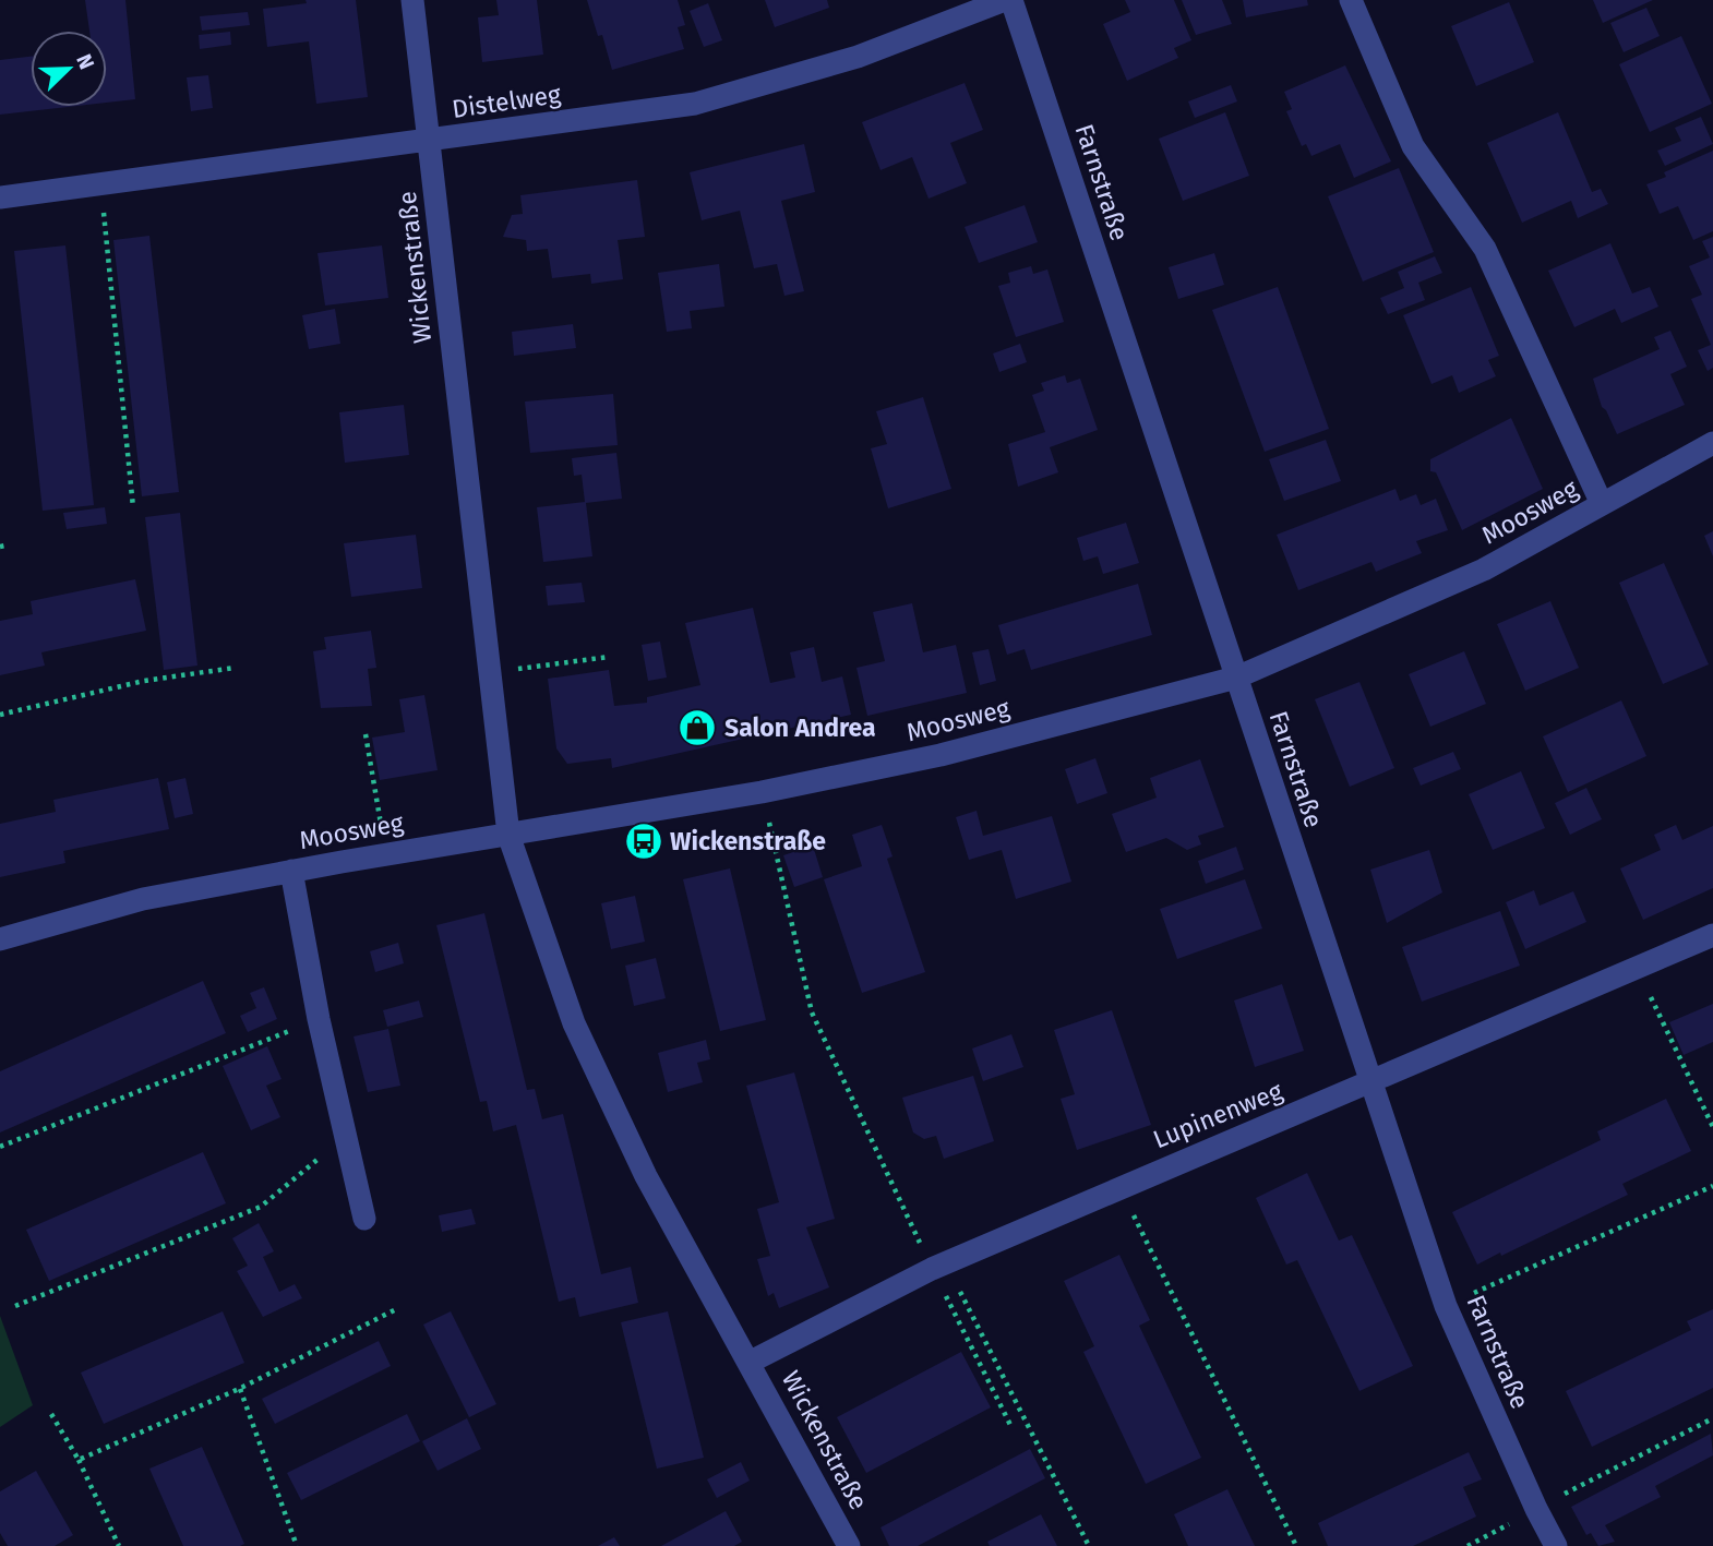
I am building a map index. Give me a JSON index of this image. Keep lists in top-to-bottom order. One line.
{"streets":{"street":["Distelweg","Farnstraße","Wickenstraße","Moosweg","Lupinenweg"]},"crossings":[["Distelweg","Wickenstraße"],["Farnstraße","Moosweg"],["Farnstraße","Lupinenweg"],["Wickenstraße","Moosweg"],["Wickenstraße","Lupinenweg"]],"places":{"shop":["Salon Andrea"],"bus stop":["Wickenstraße"]},"north":"top right"}
